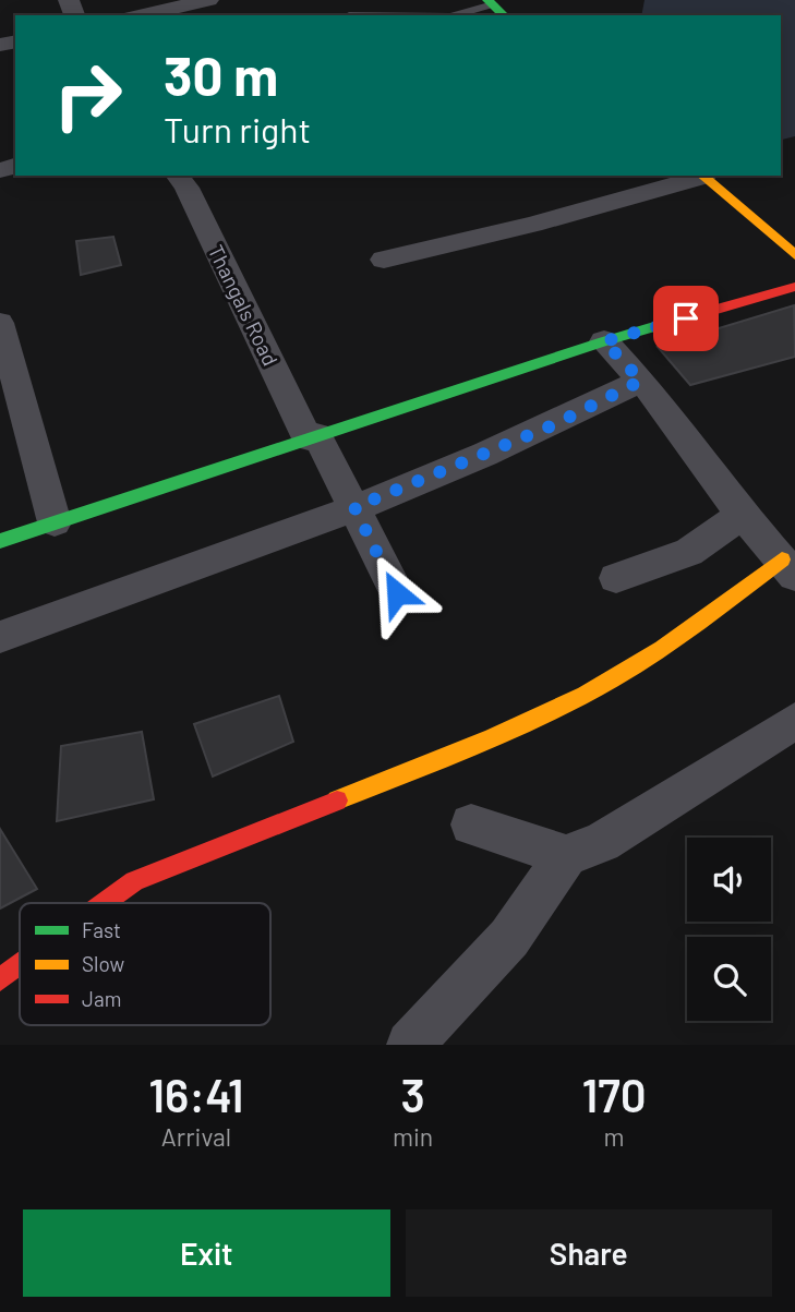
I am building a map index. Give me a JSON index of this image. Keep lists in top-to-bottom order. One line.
{"streets":{"street":["Thangals Road"]},"legend":["Fast","Slow","Jam"],"page":{"turn":["30 m","Turn right"],"eta":["16:41","Arrival","3","min","170","m"],"buttons":["Exit","Share"]}}
